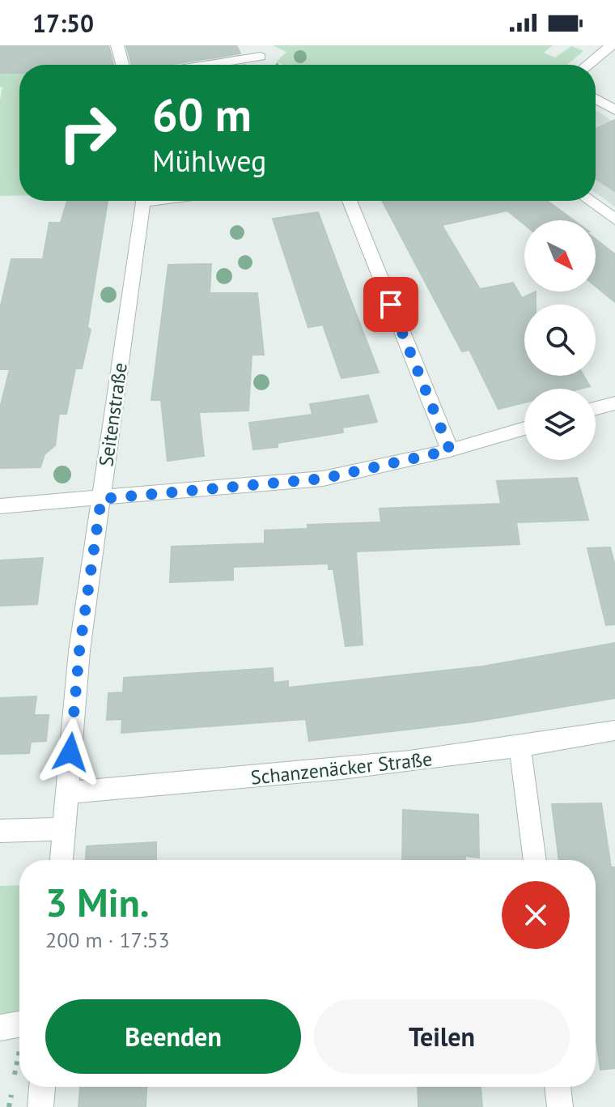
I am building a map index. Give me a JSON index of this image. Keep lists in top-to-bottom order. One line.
{"streets":{"street":["Seitenstraße","Schanzenäcker Straße"]},"crossings":[["Seitenstraße","Schanzenäcker Straße"]],"north":"bottom right","page":{"status":"17:50","turn":["60 m","Mühlweg"],"heading":["3 Min.","200 m · 17:53"],"buttons":["Beenden","Teilen"]}}
